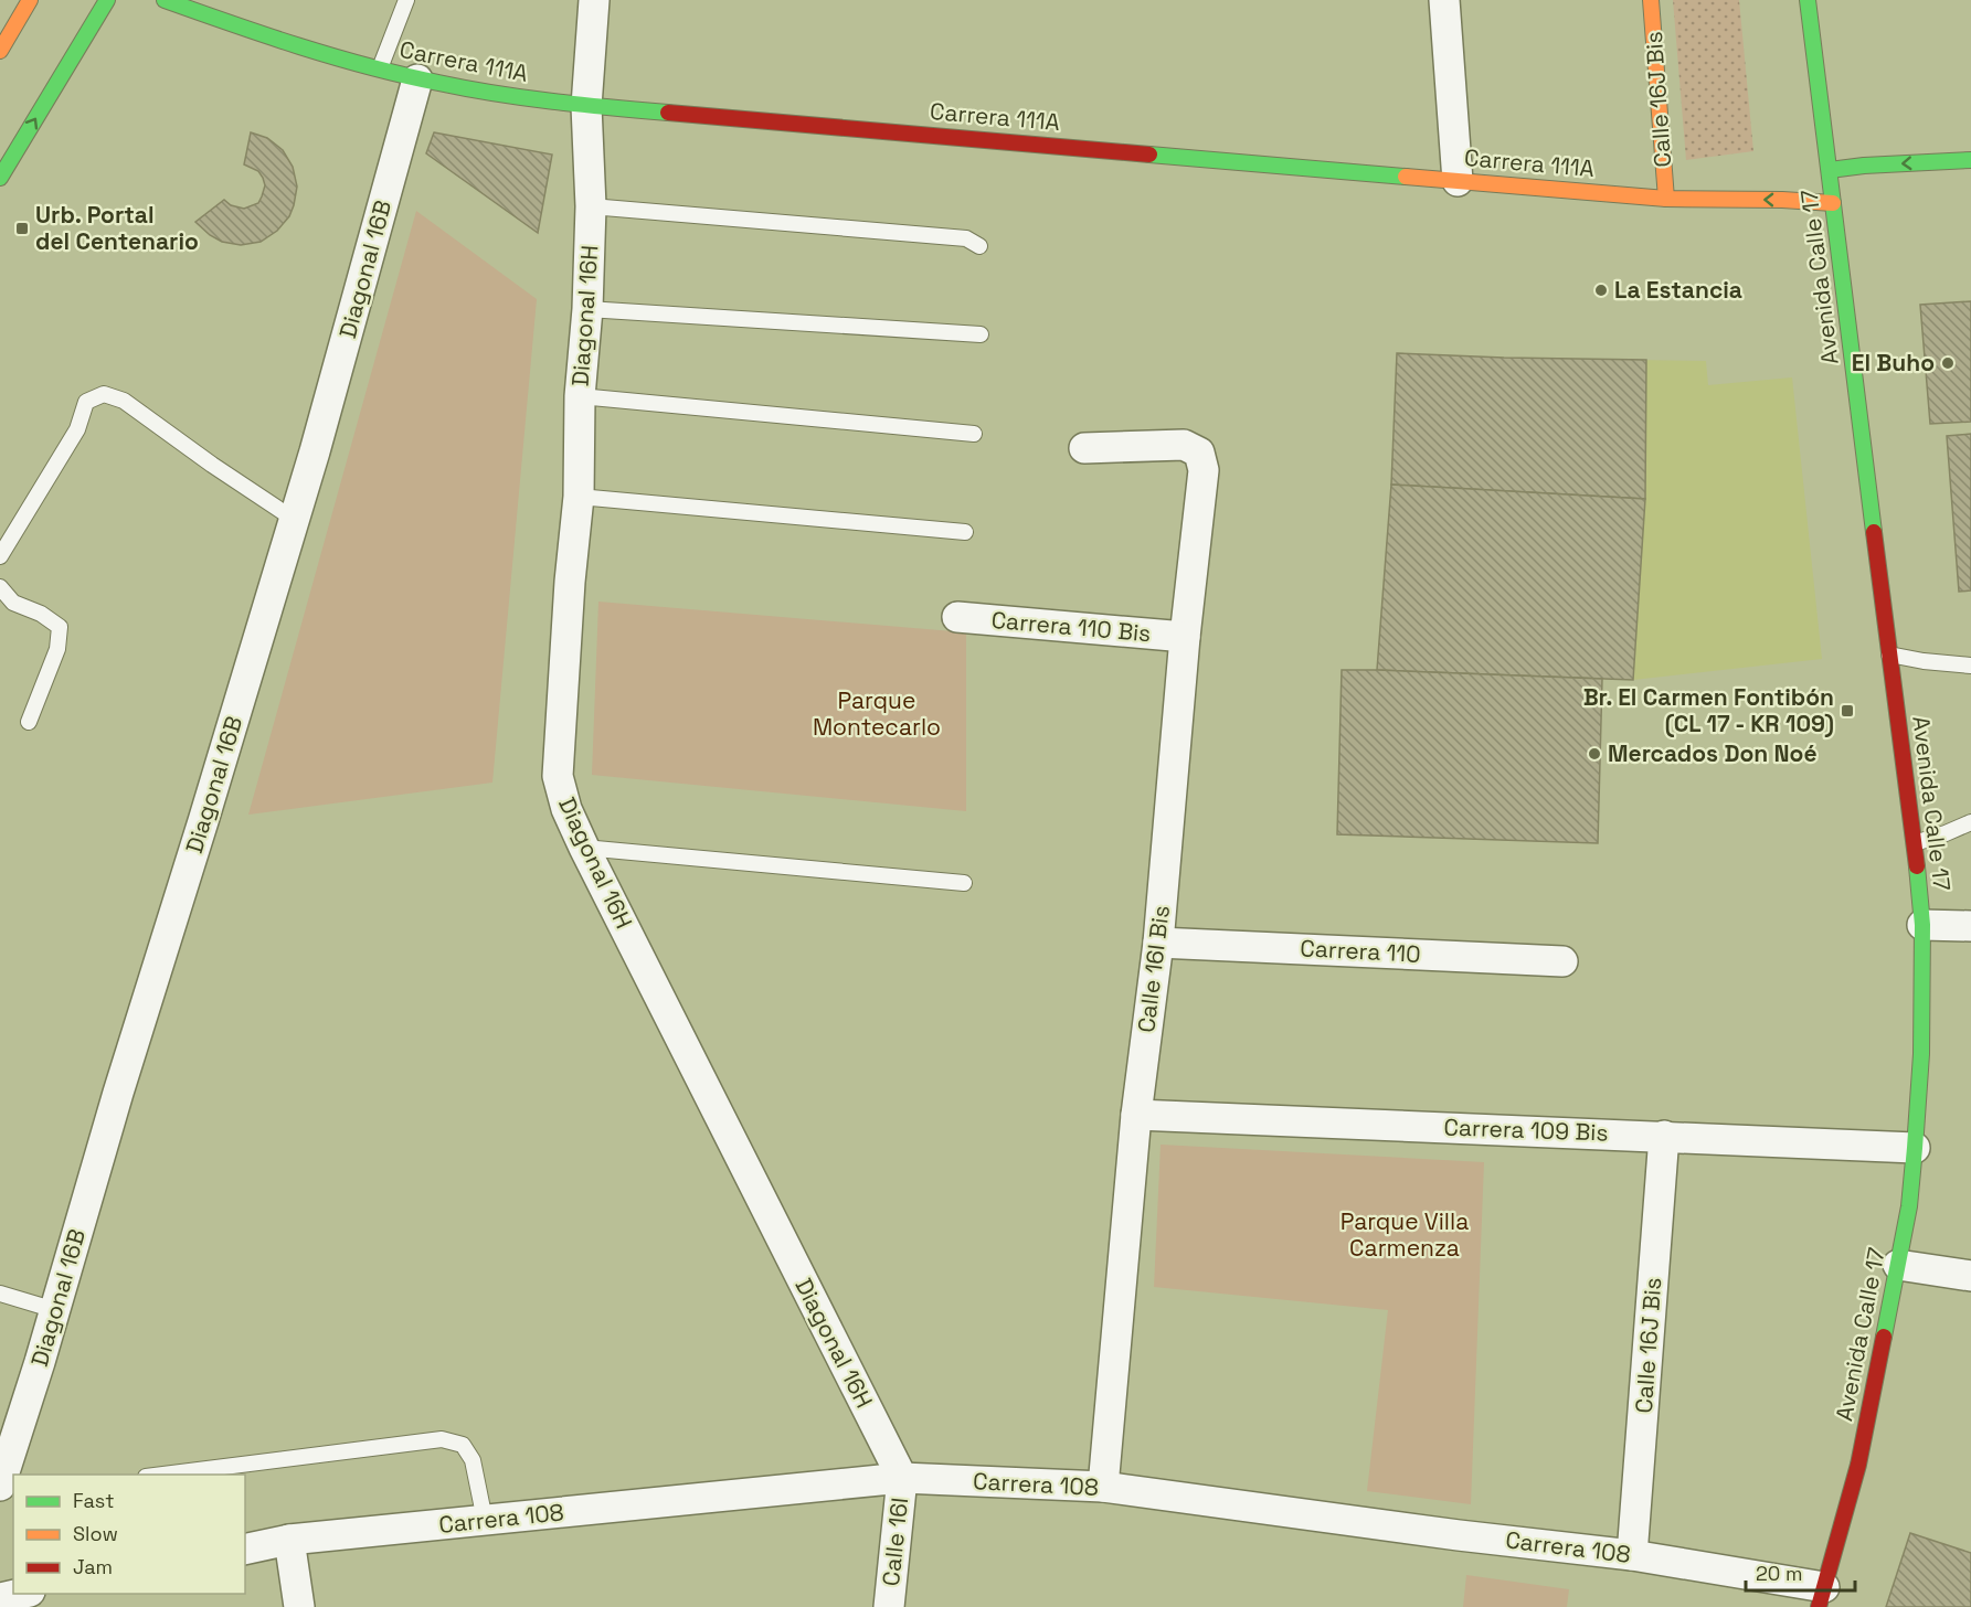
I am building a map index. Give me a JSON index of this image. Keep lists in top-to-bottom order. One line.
{"streets":{"street":["Carrera 111A","Calle 16J Bis","Diagonal 16B","Avenida Calle 17","Diagonal 16H","Carrera 110 Bis","Carrera 110","Calle 16I Bis","Carrera 109 Bis","Carrera 108","Calle 16I"]},"crossings":[["Carrera 111A","Calle 16J Bis"],["Carrera 111A","Diagonal 16B"],["Carrera 111A","Avenida Calle 17"],["Carrera 111A","Diagonal 16H"],["Calle 16J Bis","Carrera 109 Bis"],["Calle 16J Bis","Carrera 108"],["Avenida Calle 17","Carrera 109 Bis"],["Avenida Calle 17","Carrera 108"],["Diagonal 16H","Carrera 108"],["Diagonal 16H","Calle 16I"],["Carrera 110 Bis","Calle 16I Bis"],["Carrera 110","Calle 16I Bis"],["Calle 16I Bis","Carrera 109 Bis"],["Calle 16I Bis","Carrera 108"],["Carrera 108","Calle 16I"]],"parks":["Parque Montecarlo","Parque Villa Carmenza"],"places":{"transit":["Urb. Portal del Centenario","Br. El Carmen Fontibón (CL 17 - KR 109)"],"other":["La Estancia","El Buho","Mercados Don Noé"]},"legend":["Fast","Slow","Jam"],"scale_bar":"20 m"}
